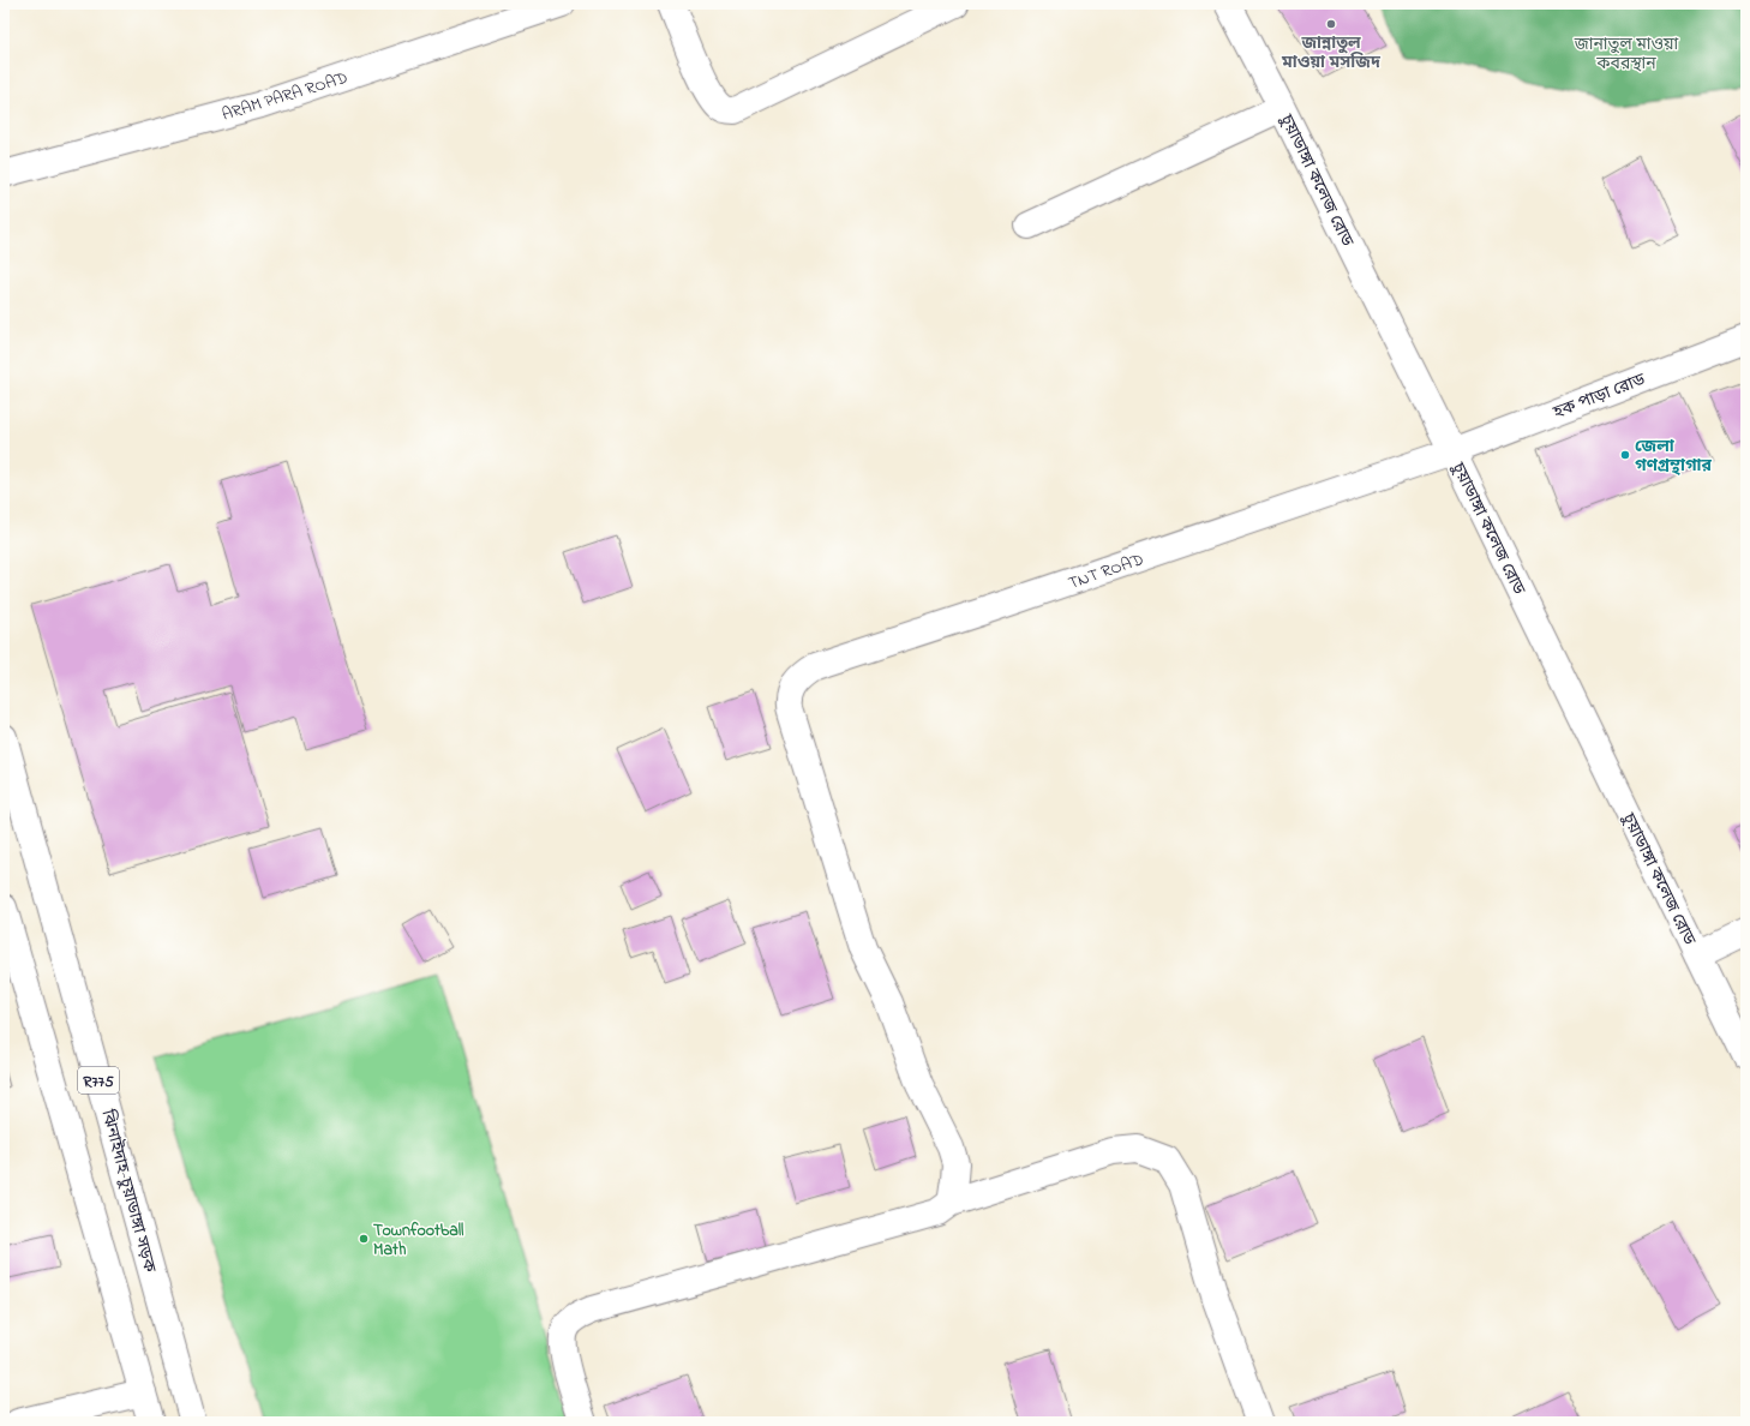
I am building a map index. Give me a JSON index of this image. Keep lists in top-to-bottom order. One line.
{"streets":{"street":["ARAM PARA ROAD","চুয়াডাঙ্গা কলেজ রোড","হক পাড়া রোড","TNT ROAD","R775","ঝিনাইদাহ-চুয়াডাঙ্গা সড়ক"]},"crossings":[["চুয়াডাঙ্গা কলেজ রোড","হক পাড়া রোড"],["চুয়াডাঙ্গা কলেজ রোড","TNT ROAD"],["হক পাড়া রোড","TNT ROAD"]],"parks":["জানাতুল মাওয়া কবরস্থান"],"places":["জান্নাতুল মাওয়া মসজিদ","জেলা গণগ্রন্থাগার","Townfootball Math"]}
